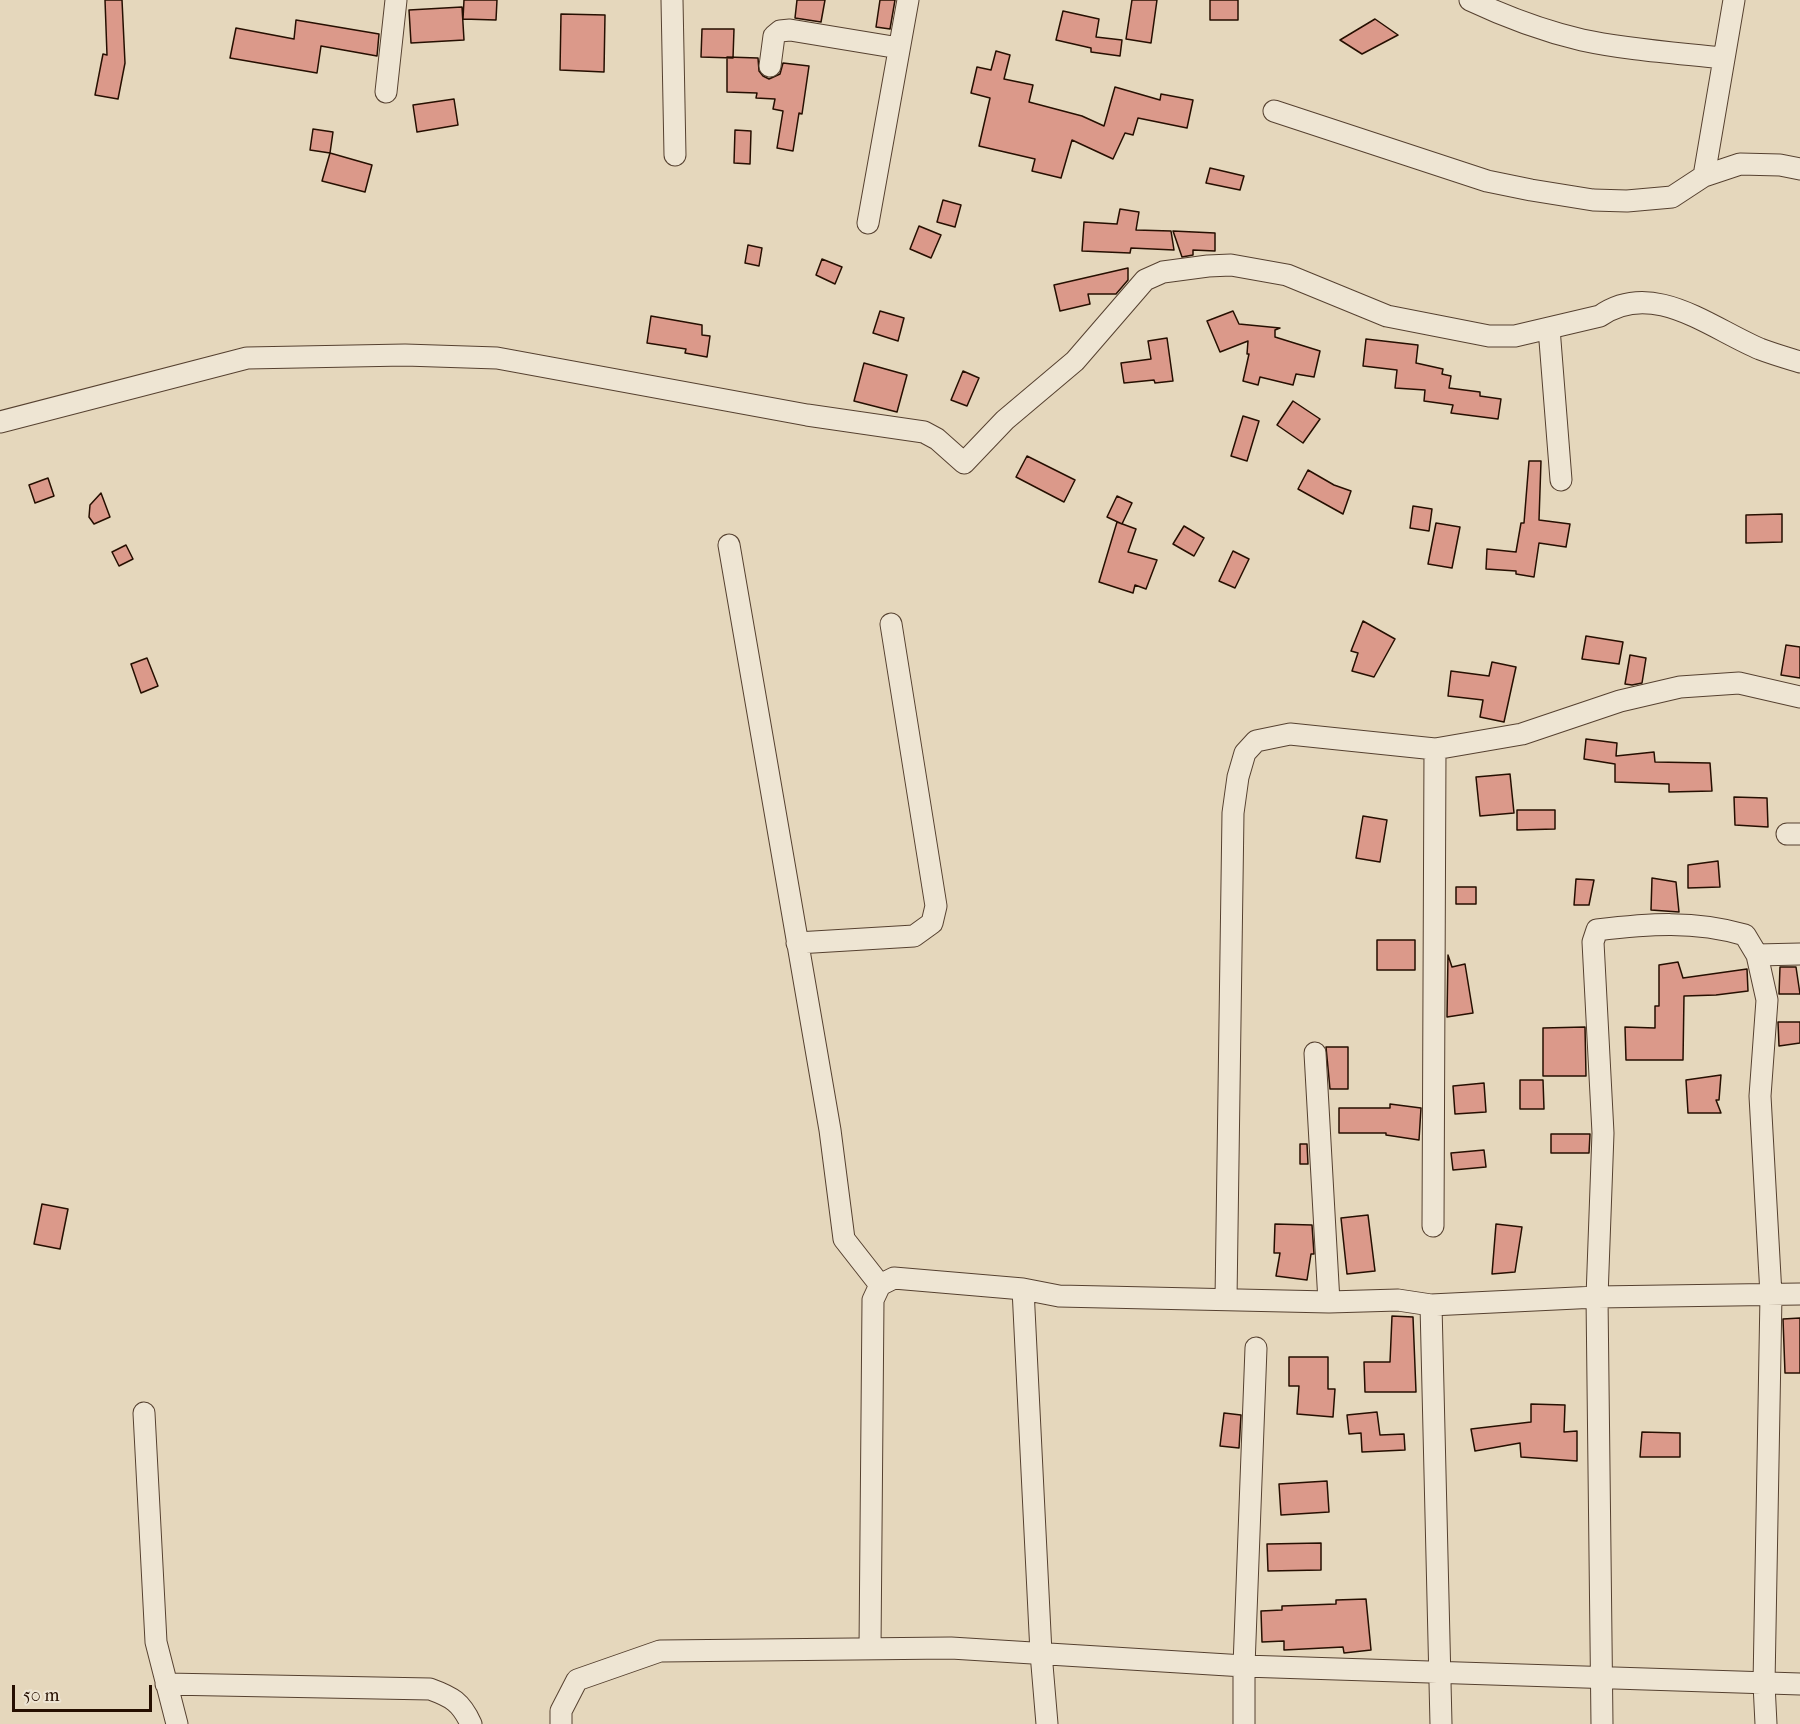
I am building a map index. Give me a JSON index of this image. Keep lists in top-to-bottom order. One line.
{"scale_bar":"50 m"}
